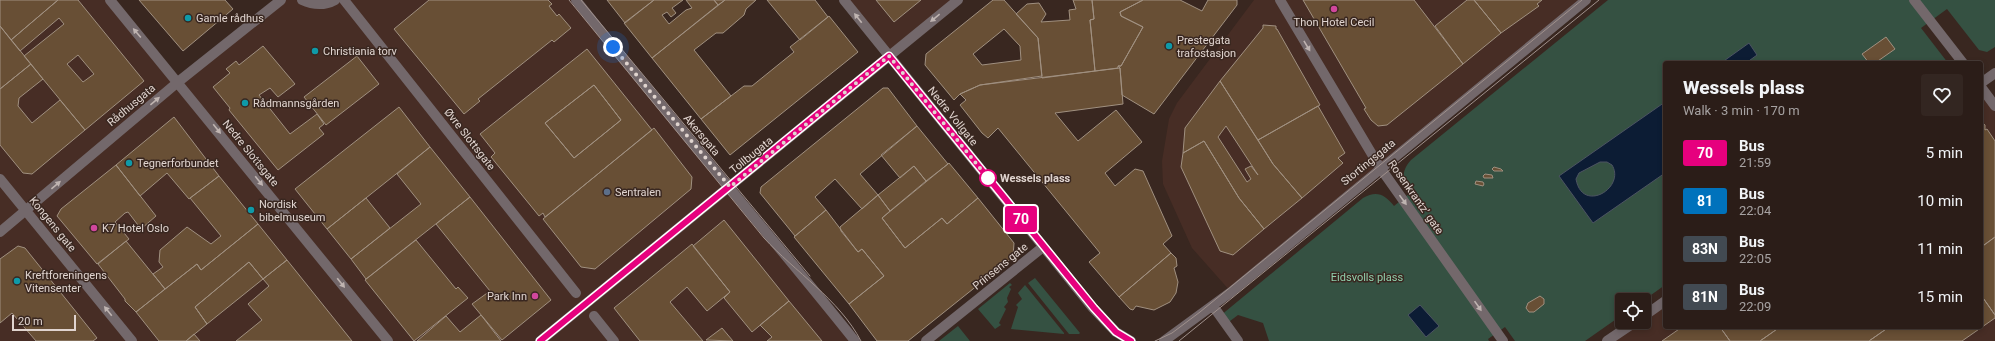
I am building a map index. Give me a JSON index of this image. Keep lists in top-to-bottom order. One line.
{"streets":{"street":["Rådhusgata","Nedre Vollgate","Akersgata","Øvre Slottsgate","Nedre Slottsgate","Tollbugata","Stortingsgata","Rosenkrantz’ gate","Kongens gate","Prinsens gate"]},"crossings":[["Rådhusgata","Nedre Slottsgate"],["Rådhusgata","Kongens gate"],["Nedre Vollgate","Tollbugata"],["Nedre Vollgate","Prinsens gate"],["Akersgata","Tollbugata"],["Stortingsgata","Rosenkrantz’ gate"]],"one_way":["Rådhusgata","Rosenkrantz’ gate","Kongens gate"],"parks":["Eidsvolls plass"],"places":["Thon Hotel Cecil","Gamle rådhus","Prestegata trafostasjon","Christiania torv","Rådmannsgården","Tegnerforbundet","Wessels plass","Sentralen","Nordisk bibelmuseum","K7 Hotel Oslo","Kreftforeningens Vitensenter","Park Inn"],"lines":["bus line 70"],"scale_bar":"20 m","page":{"on_map":"70","heading":["Wessels plass","Walk · 3 min · 170 m"],"list":[{"mark":"70","name":"Bus","note":"21:59","value":"5 min"},{"mark":"81","name":"Bus","note":"22:04","value":"10 min"},{"mark":"83N","name":"Bus","note":"22:05","value":"11 min"},{"mark":"81N","name":"Bus","note":"22:09","value":"15 min"}],"scale":"20 m"}}
